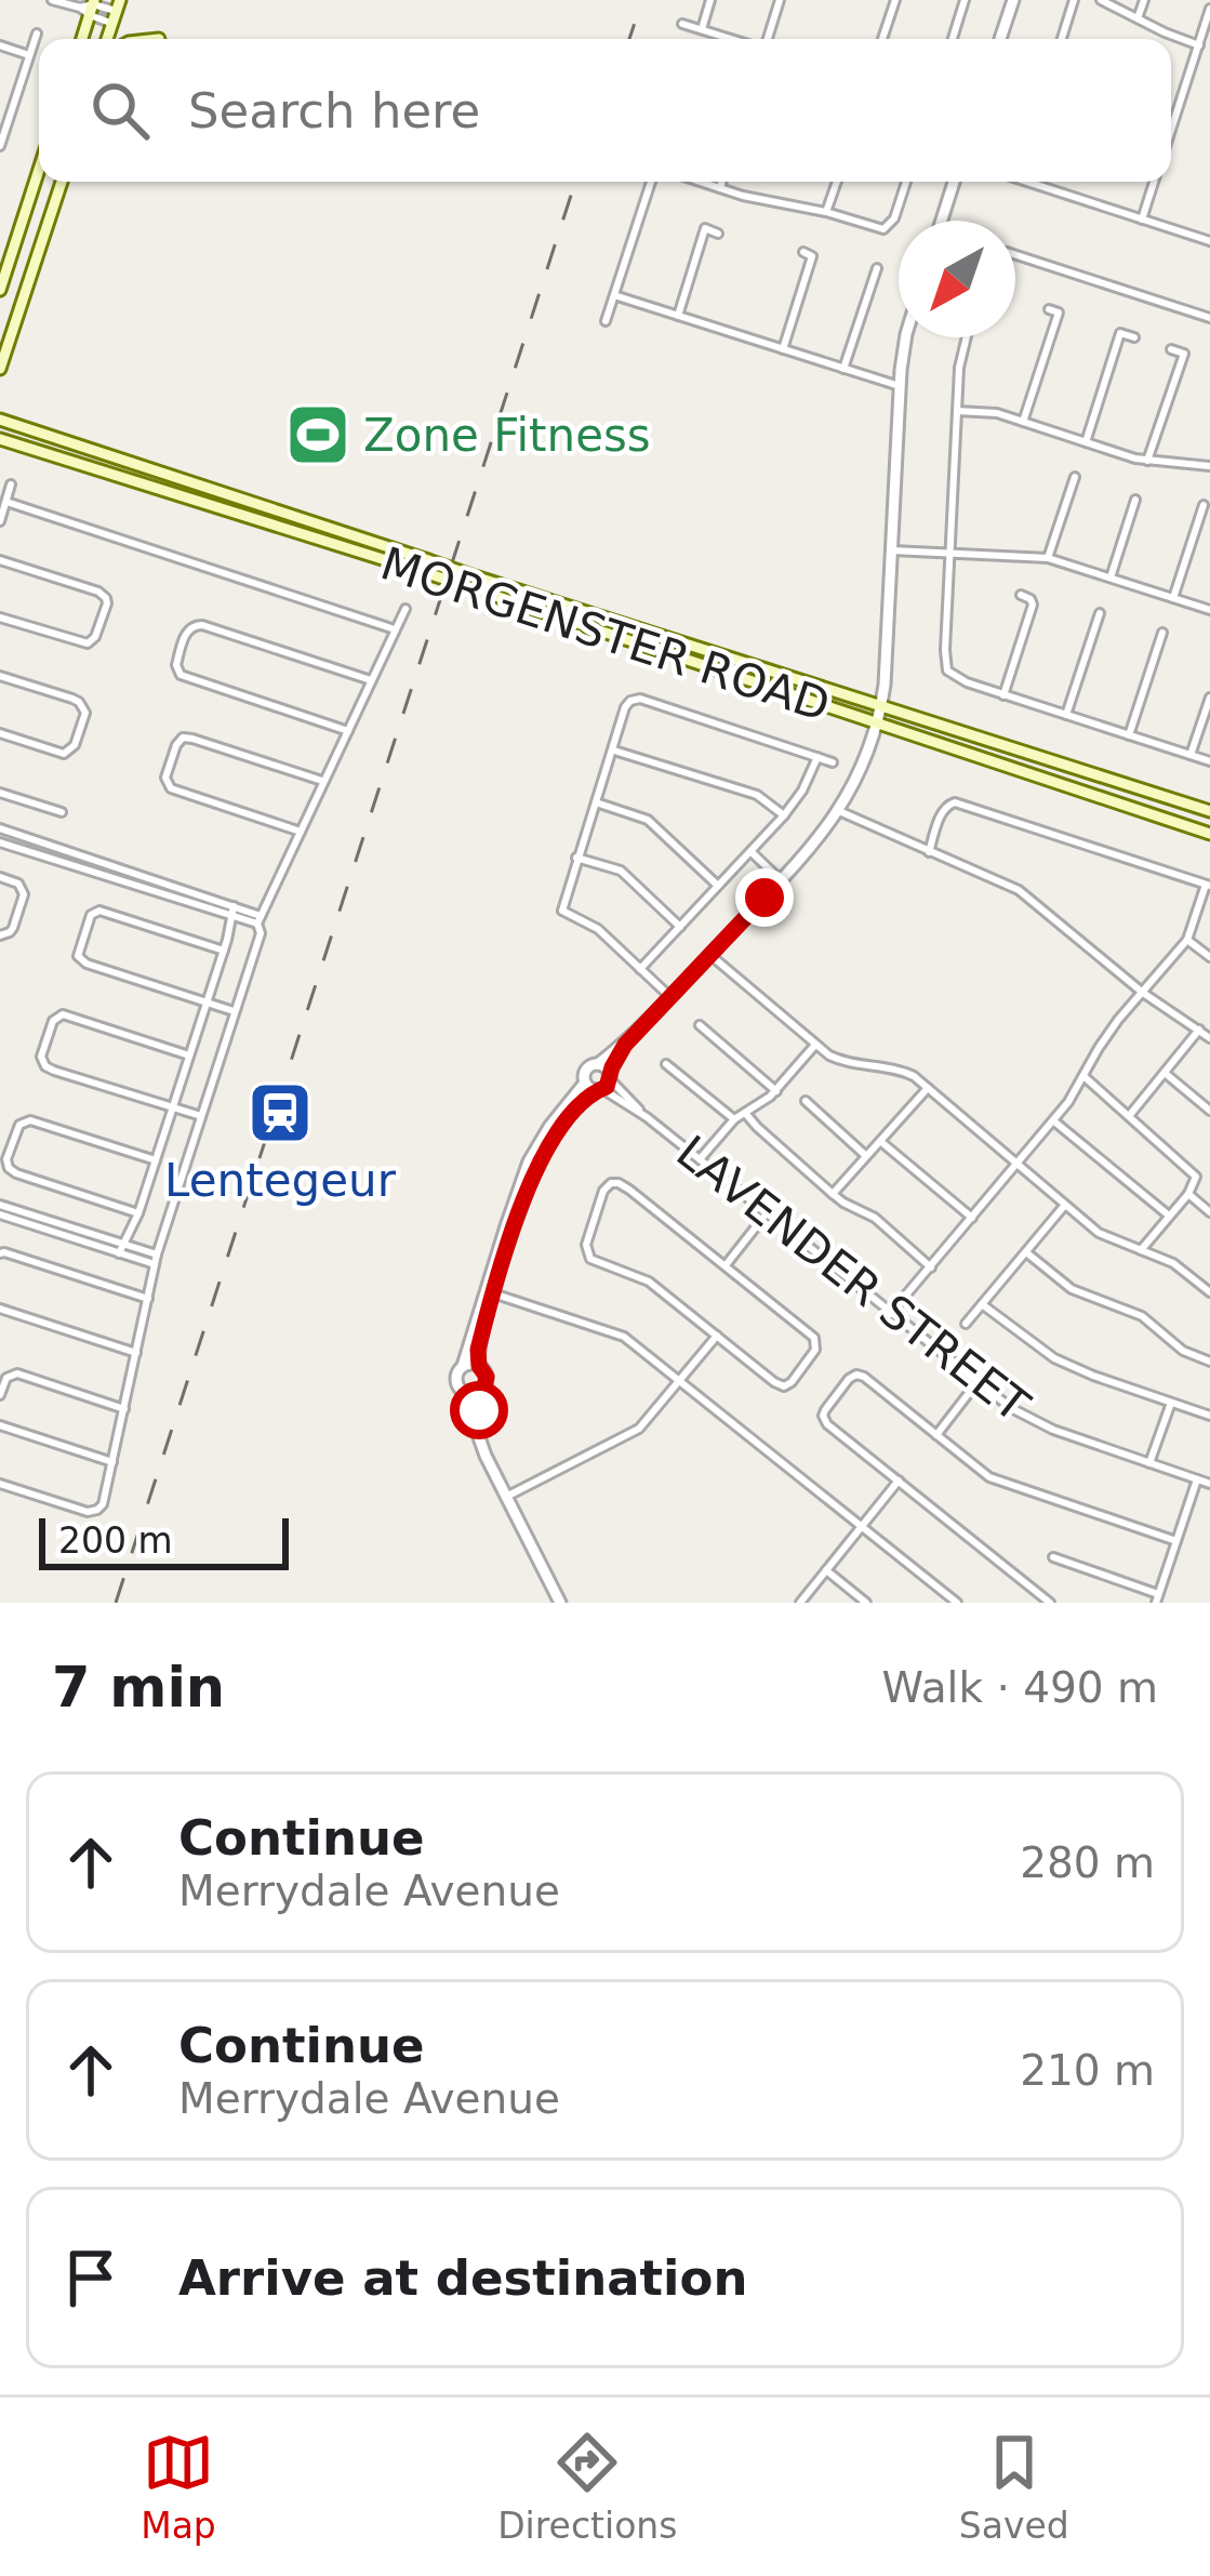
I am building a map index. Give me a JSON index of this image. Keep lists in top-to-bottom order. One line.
{"streets":{"main road":["MORGENSTER ROAD"],"street":["LAVENDER STREET"]},"places":{"sports":["Zone Fitness"],"station":["Lentegeur"]},"scale_bar":"200 m","north":"bottom left","page":{"search":"Search here","scale":"200 m","heading":["7 min","Walk · 490 m"],"list":[["Continue","Merrydale Avenue","280 m"],["Continue","Merrydale Avenue","210 m"],"Arrive at destination"],"nav":["Map","Directions","Saved"]}}
